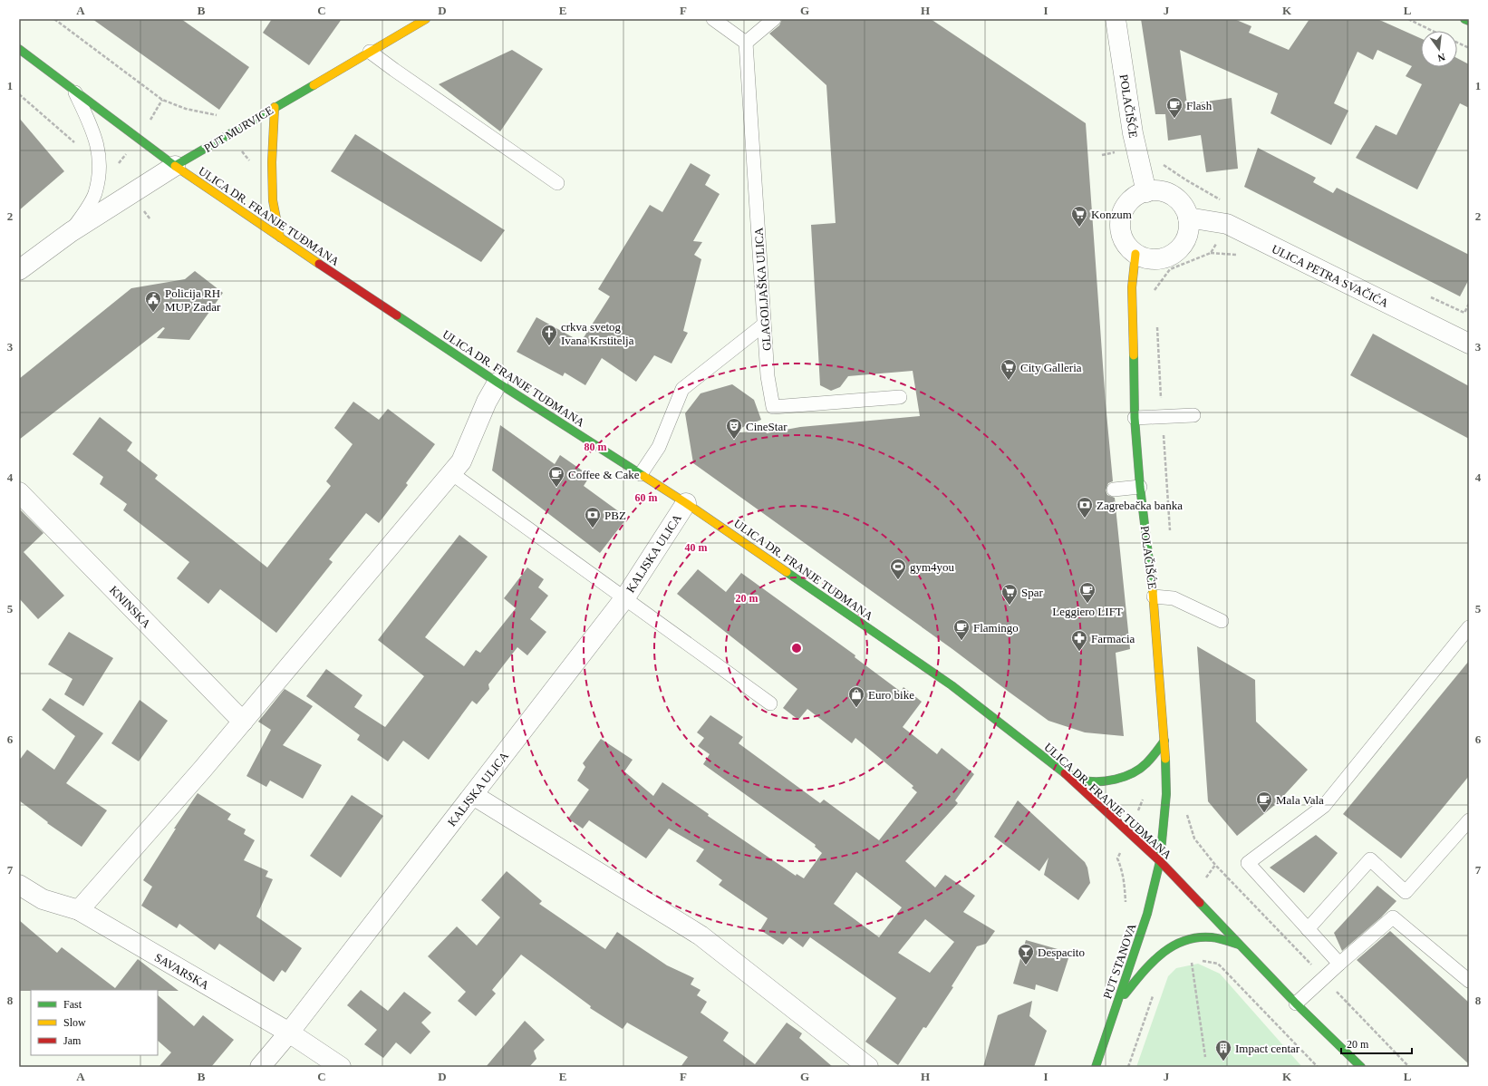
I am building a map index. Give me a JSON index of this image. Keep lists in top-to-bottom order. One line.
{"streets":{"main road":["POLAČIŠĆE","PUT MURVICE","ULICA DR. FRANJE TUĐMANA","PUT STANOVA"],"street":["ULICA PETRA SVAČIĆA","KALJSKA ULICA","KNINSKA","SAVARSKA"],"lane":["GLAGOLJAŠKA ULICA"]},"crossings":[["POLAČIŠĆE","ULICA DR. FRANJE TUĐMANA"],["POLAČIŠĆE","ULICA PETRA SVAČIĆA"],["POLAČIŠĆE","PUT STANOVA"],["PUT MURVICE","ULICA DR. FRANJE TUĐMANA"],["ULICA DR. FRANJE TUĐMANA","KALJSKA ULICA"],["ULICA DR. FRANJE TUĐMANA","PUT STANOVA"],["KALJSKA ULICA","SAVARSKA"]],"places":{"cafe":["Flash","Coffee & Cake","Leggiero LIFT","Flamingo","Mala Vala"],"supermarket":["Konzum","City Galleria","Spar"],"public building":["Policija RH MUP Zadar"],"church":["crkva svetog Ivana Krstitelja"],"theatre":["CineStar"],"bank":["Zagrebačka banka","PBZ"],"sports":["gym4you"],"pharmacy":["Farmacia"],"shop":["Euro bike"],"bar":["Despacito"],"building":["Impact centar"]},"legend":["Fast","Slow","Jam"],"scale_bar":"20 m","north":"bottom","grid":{"columns":["A","B","C","D","E","F","G","H","I","J","K","L"],"rows":["1","2","3","4","5","6","7","8"]},"rings":["80 m","60 m","40 m","20 m"]}
